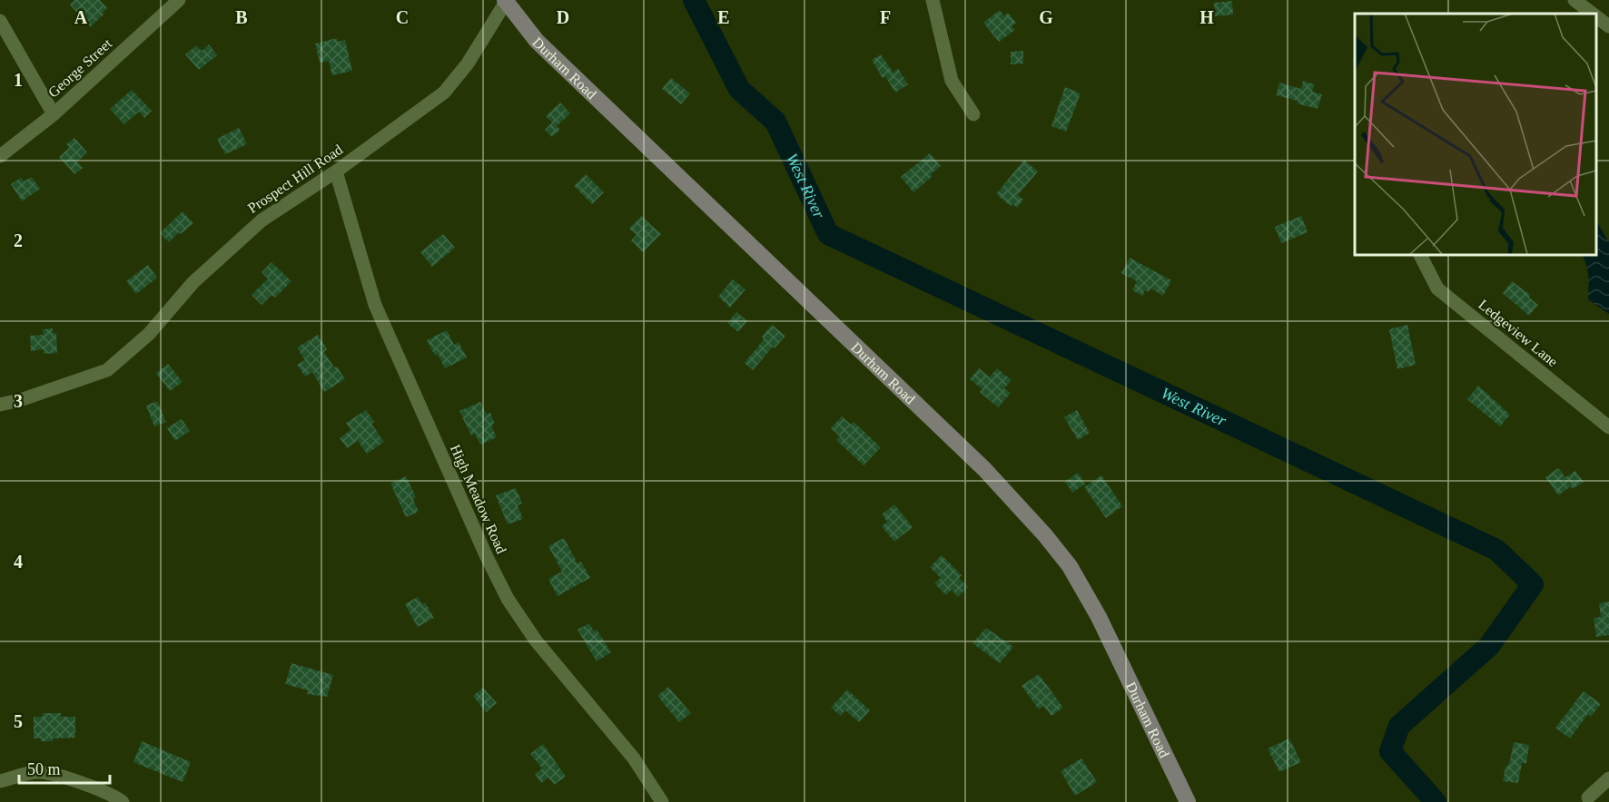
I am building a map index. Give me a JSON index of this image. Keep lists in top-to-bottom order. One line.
{"streets":{"main road":["Durham Road"],"street":["George Street","Prospect Hill Road","Ledgeview Lane","High Meadow Road"]},"crossings":[["Durham Road","Prospect Hill Road"],["Prospect Hill Road","High Meadow Road"]],"water":["West River"],"scale_bar":"50 m","grid":{"columns":["A","B","C","D","E","F","G","H"],"rows":["1","2","3","4","5"]}}
